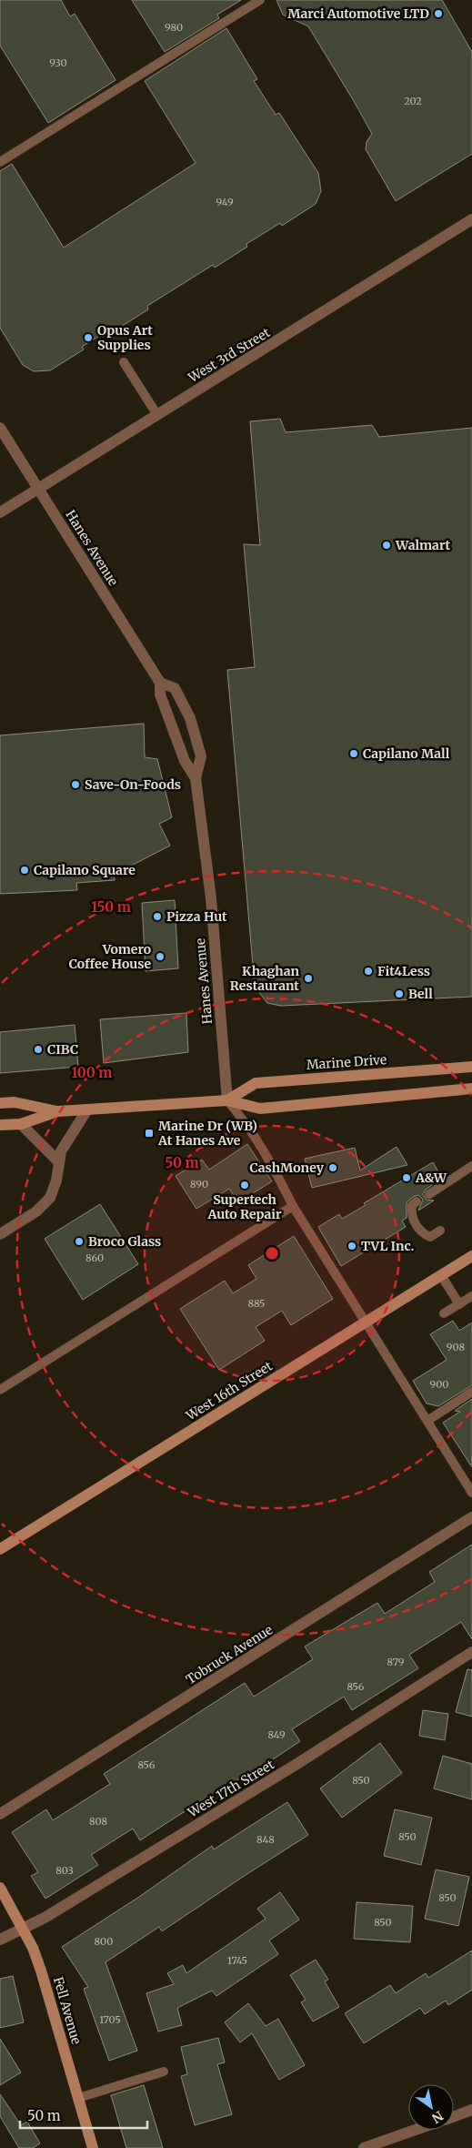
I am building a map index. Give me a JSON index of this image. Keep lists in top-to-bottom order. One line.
{"streets":{"main road":["Marine Drive","West 16th Street","Fell Avenue"],"street":["West 3rd Street","Hanes Avenue","Tobruck Avenue","West 17th Street"]},"crossings":[["West 3rd Street","Hanes Avenue"],["Hanes Avenue","Marine Drive"],["West 17th Street","Fell Avenue"]],"places":{"other":["Marci Automotive LTD","Opus Art Supplies","Walmart","Capilano Mall","Save-On-Foods","Capilano Square","Pizza Hut","Vomero Coffee House","Fit4Less","Khaghan Restaurant","Bell","CIBC","CashMoney","A&W","Supertech Auto Repair","Broco Glass","TVL Inc."],"transit":["Marine Dr (WB) At Hanes Ave"]},"house_numbers":["980","930","202","949","890","860","885","908","900","879","856","849","856","850","808","850","848","803","850","850","800","1745","1705"],"scale_bar":"50 m","north":"bottom right","rings":["150 m","100 m","50 m"]}
